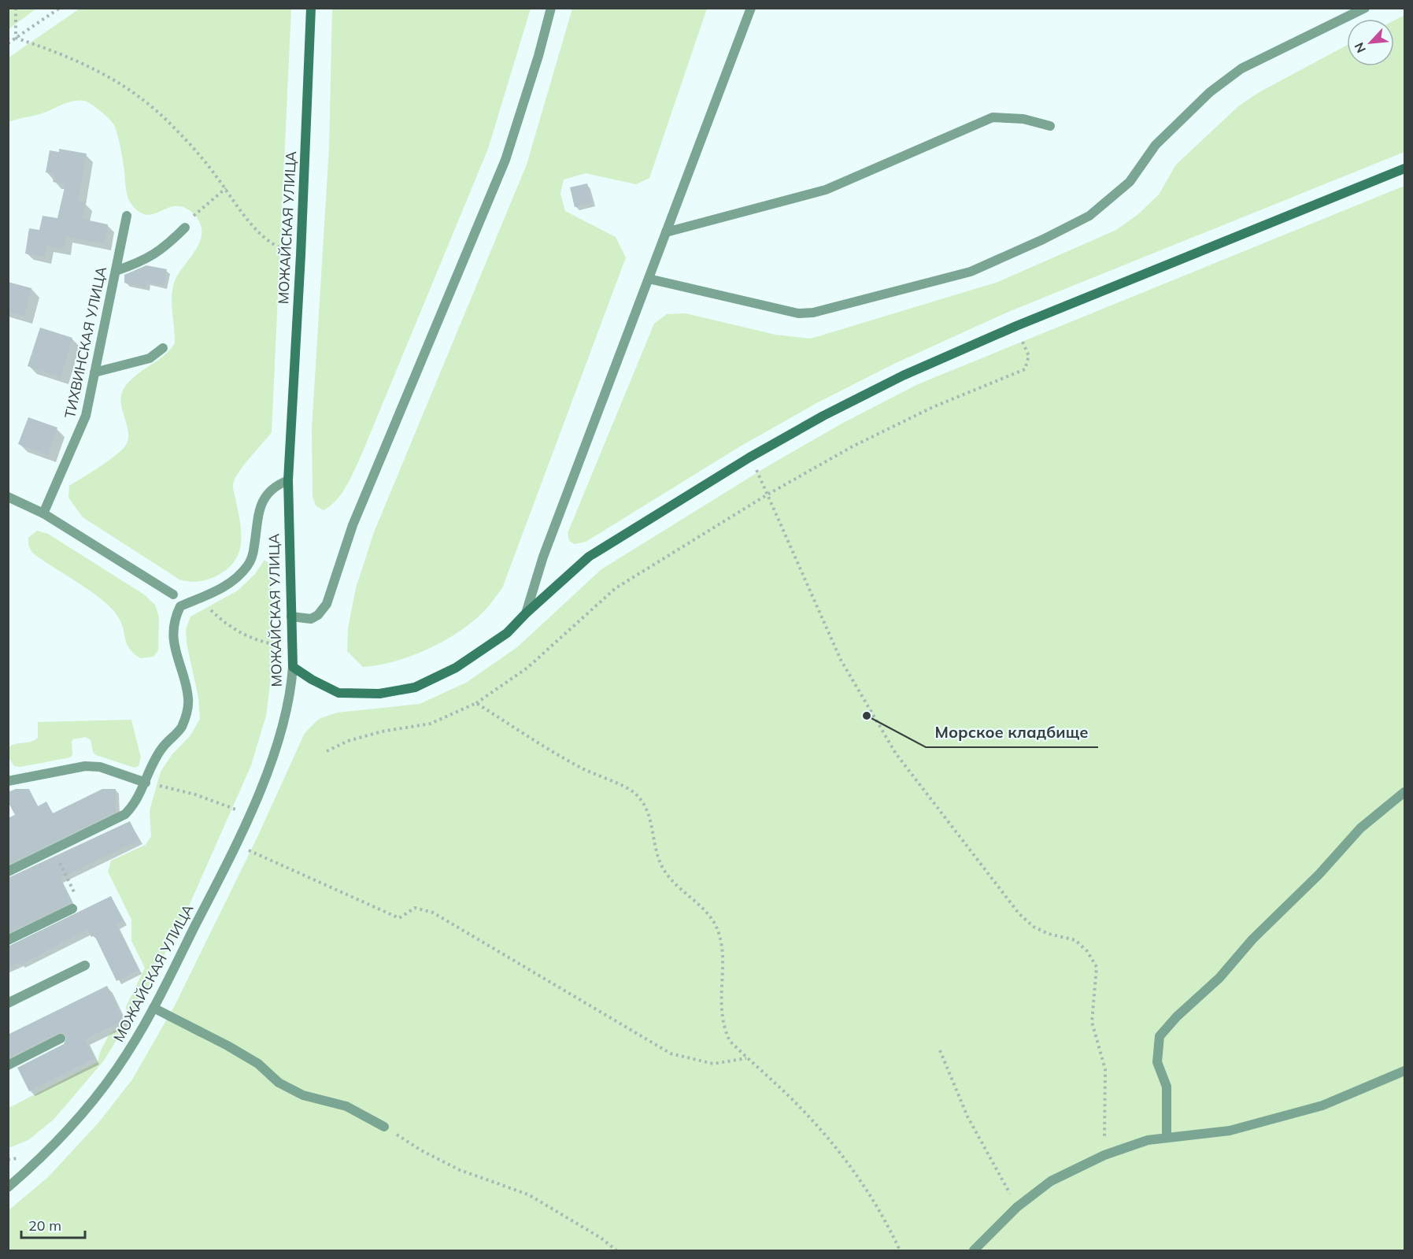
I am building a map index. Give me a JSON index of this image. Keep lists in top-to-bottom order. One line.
{"streets":{"main road":["МОЖАЙСКАЯ УЛИЦА"],"street":["ТИХВИНСКАЯ УЛИЦА"]},"places":["Морское кладбище"],"scale_bar":"20 m","north":"bottom left"}
